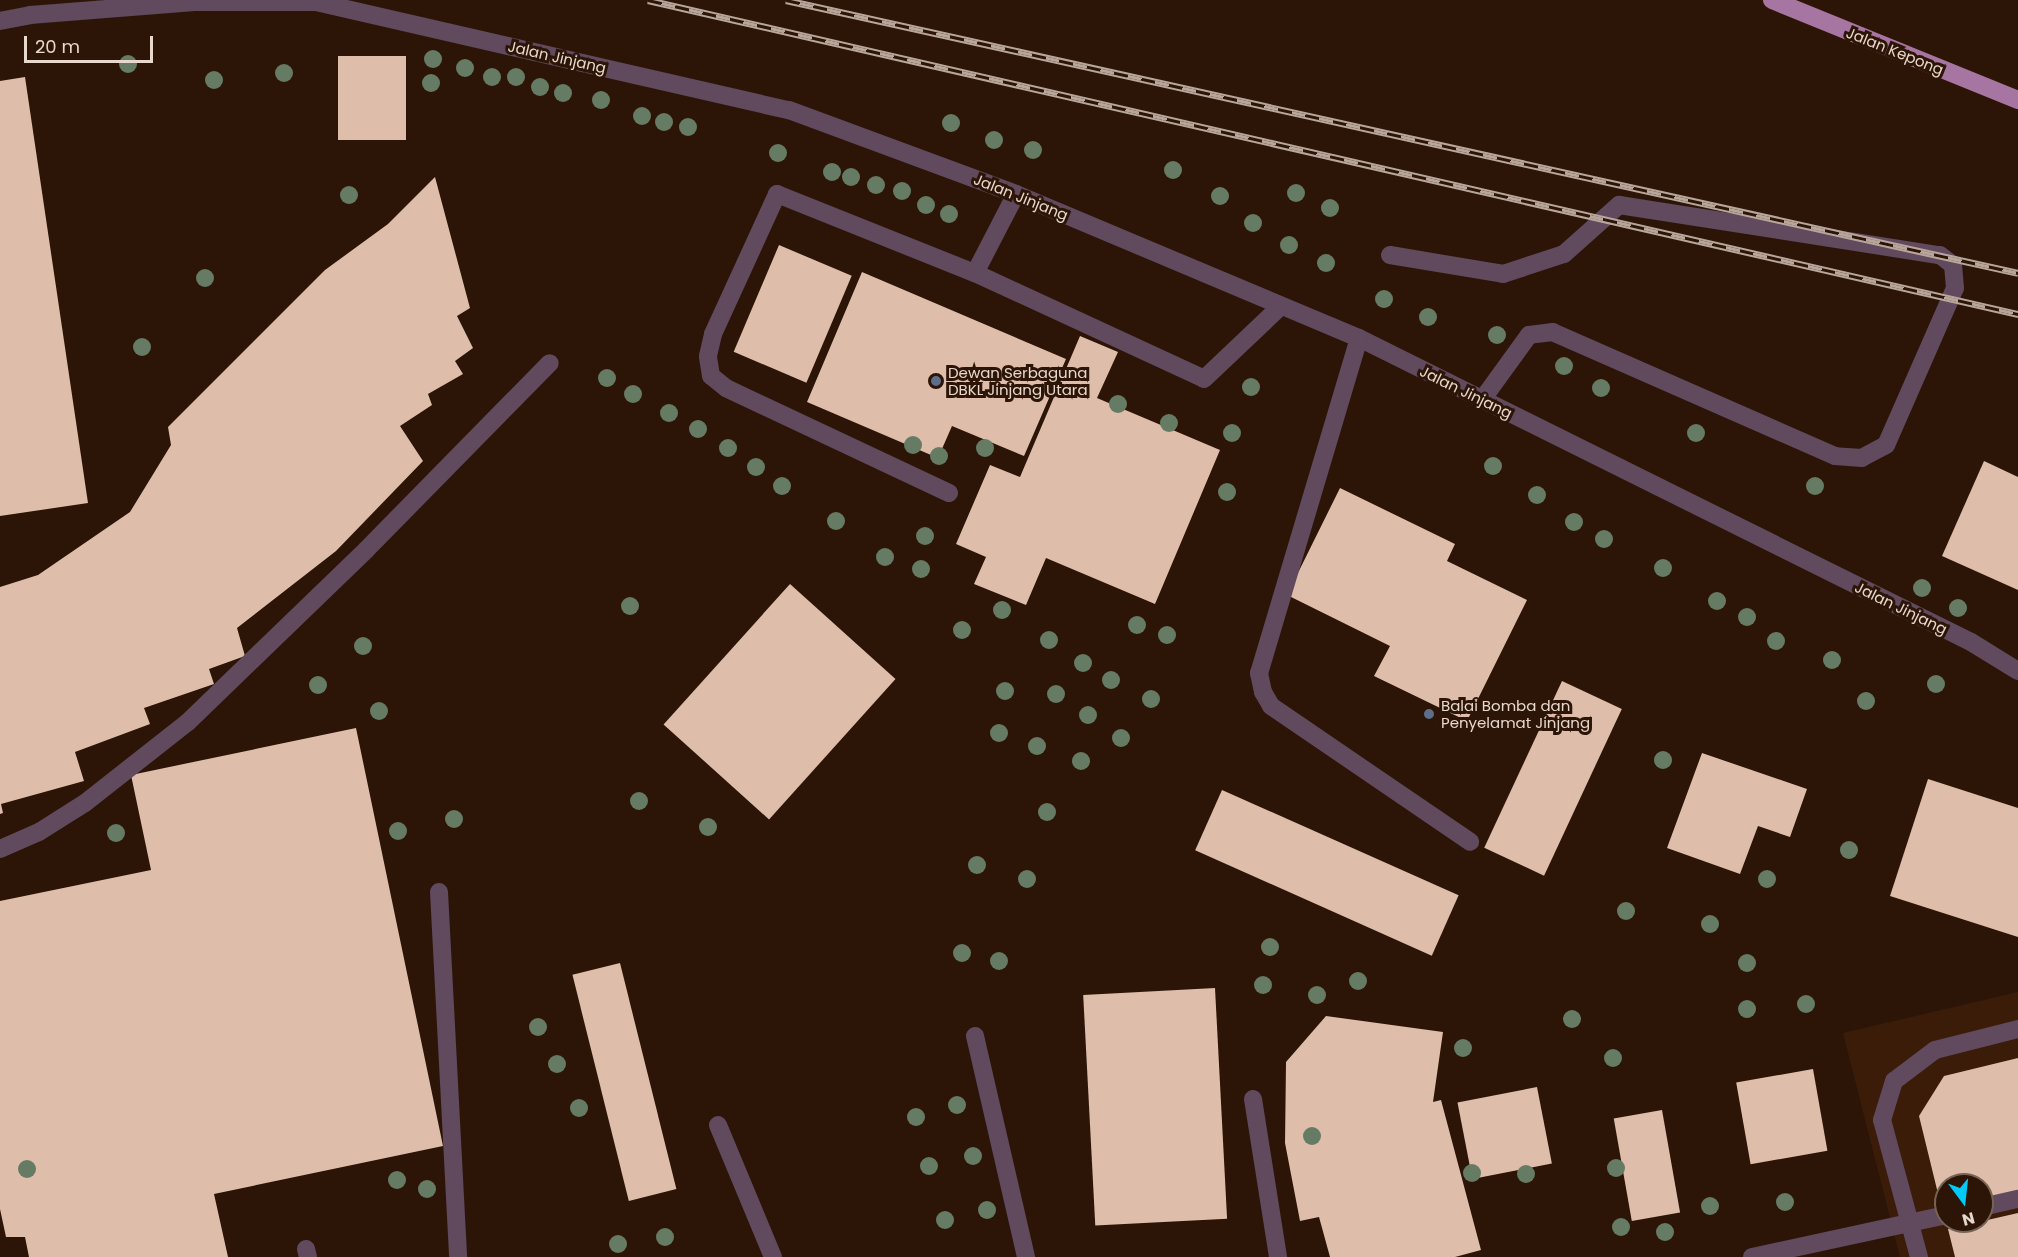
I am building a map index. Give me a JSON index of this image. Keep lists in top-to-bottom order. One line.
{"streets":{"main road":["Jalan Kepong"],"street":["Jalan Jinjang"]},"places":["Dewan Serbaguna DBKL Jinjang Utara","Balai Bomba dan Penyelamat Jinjang"],"scale_bar":"20 m","north":"bottom"}
